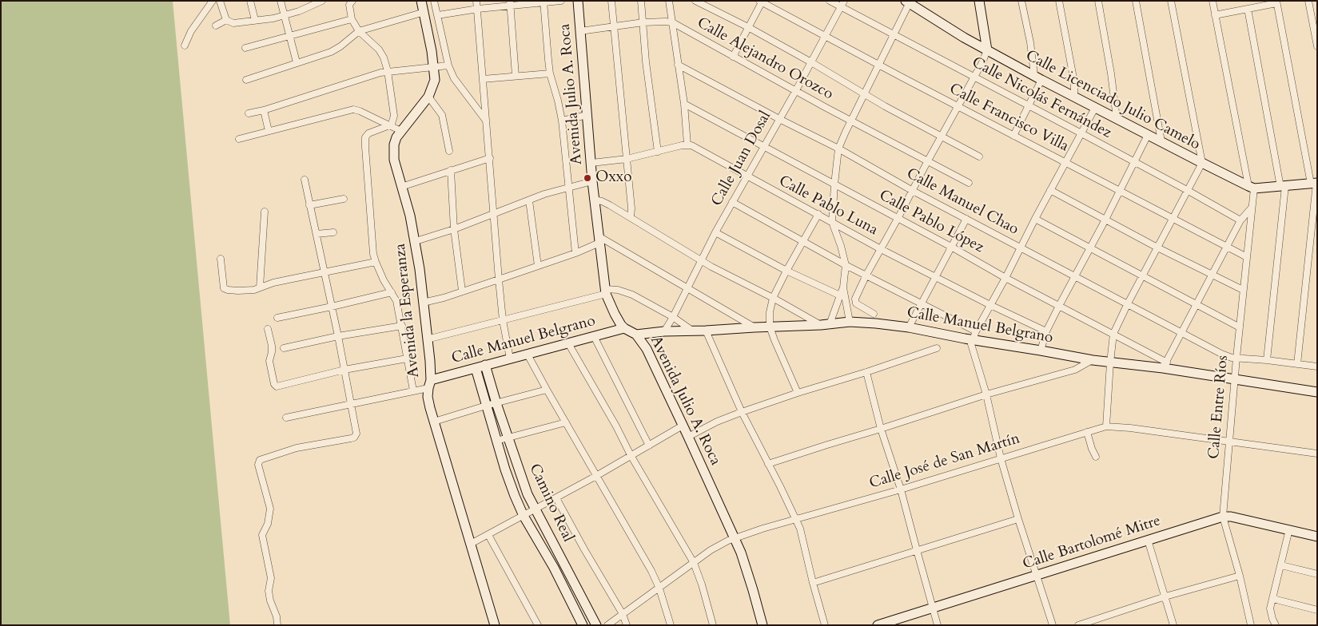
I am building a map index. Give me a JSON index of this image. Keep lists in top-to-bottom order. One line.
{"streets":{"street":["Calle Alejandro Orozco","Avenida Julio A. Roca","Calle Nicolás Fernández","Calle Licenciado Julio Camelo","Calle Francisco Villa","Calle Juan Dosal","Calle Manuel Chao","Calle Pablo Luna","Calle Pablo López","Avenida la Esperanza","Calle Manuel Belgrano","Calle Entre Ríos","Calle José de San Martín","Camino Real","Calle Bartolomé Mitre"]},"crossings":[["Calle Alejandro Orozco","Avenida Julio A. Roca"],["Calle Alejandro Orozco","Calle Juan Dosal"],["Avenida Julio A. Roca","Calle Manuel Belgrano"],["Avenida Julio A. Roca","Calle José de San Martín"],["Calle Nicolás Fernández","Calle Juan Dosal"],["Calle Licenciado Julio Camelo","Calle Entre Ríos"],["Calle Francisco Villa","Calle Juan Dosal"],["Calle Francisco Villa","Calle Entre Ríos"],["Calle Juan Dosal","Calle Manuel Chao"],["Calle Juan Dosal","Calle Pablo Luna"],["Calle Juan Dosal","Calle Pablo López"],["Calle Juan Dosal","Calle Manuel Belgrano"],["Calle Manuel Chao","Calle Entre Ríos"],["Calle Pablo López","Calle Manuel Belgrano"],["Avenida la Esperanza","Calle Manuel Belgrano"],["Calle Manuel Belgrano","Calle Entre Ríos"],["Calle Manuel Belgrano","Camino Real"],["Calle Entre Ríos","Calle José de San Martín"],["Calle Entre Ríos","Calle Bartolomé Mitre"]],"places":["Oxxo"]}
